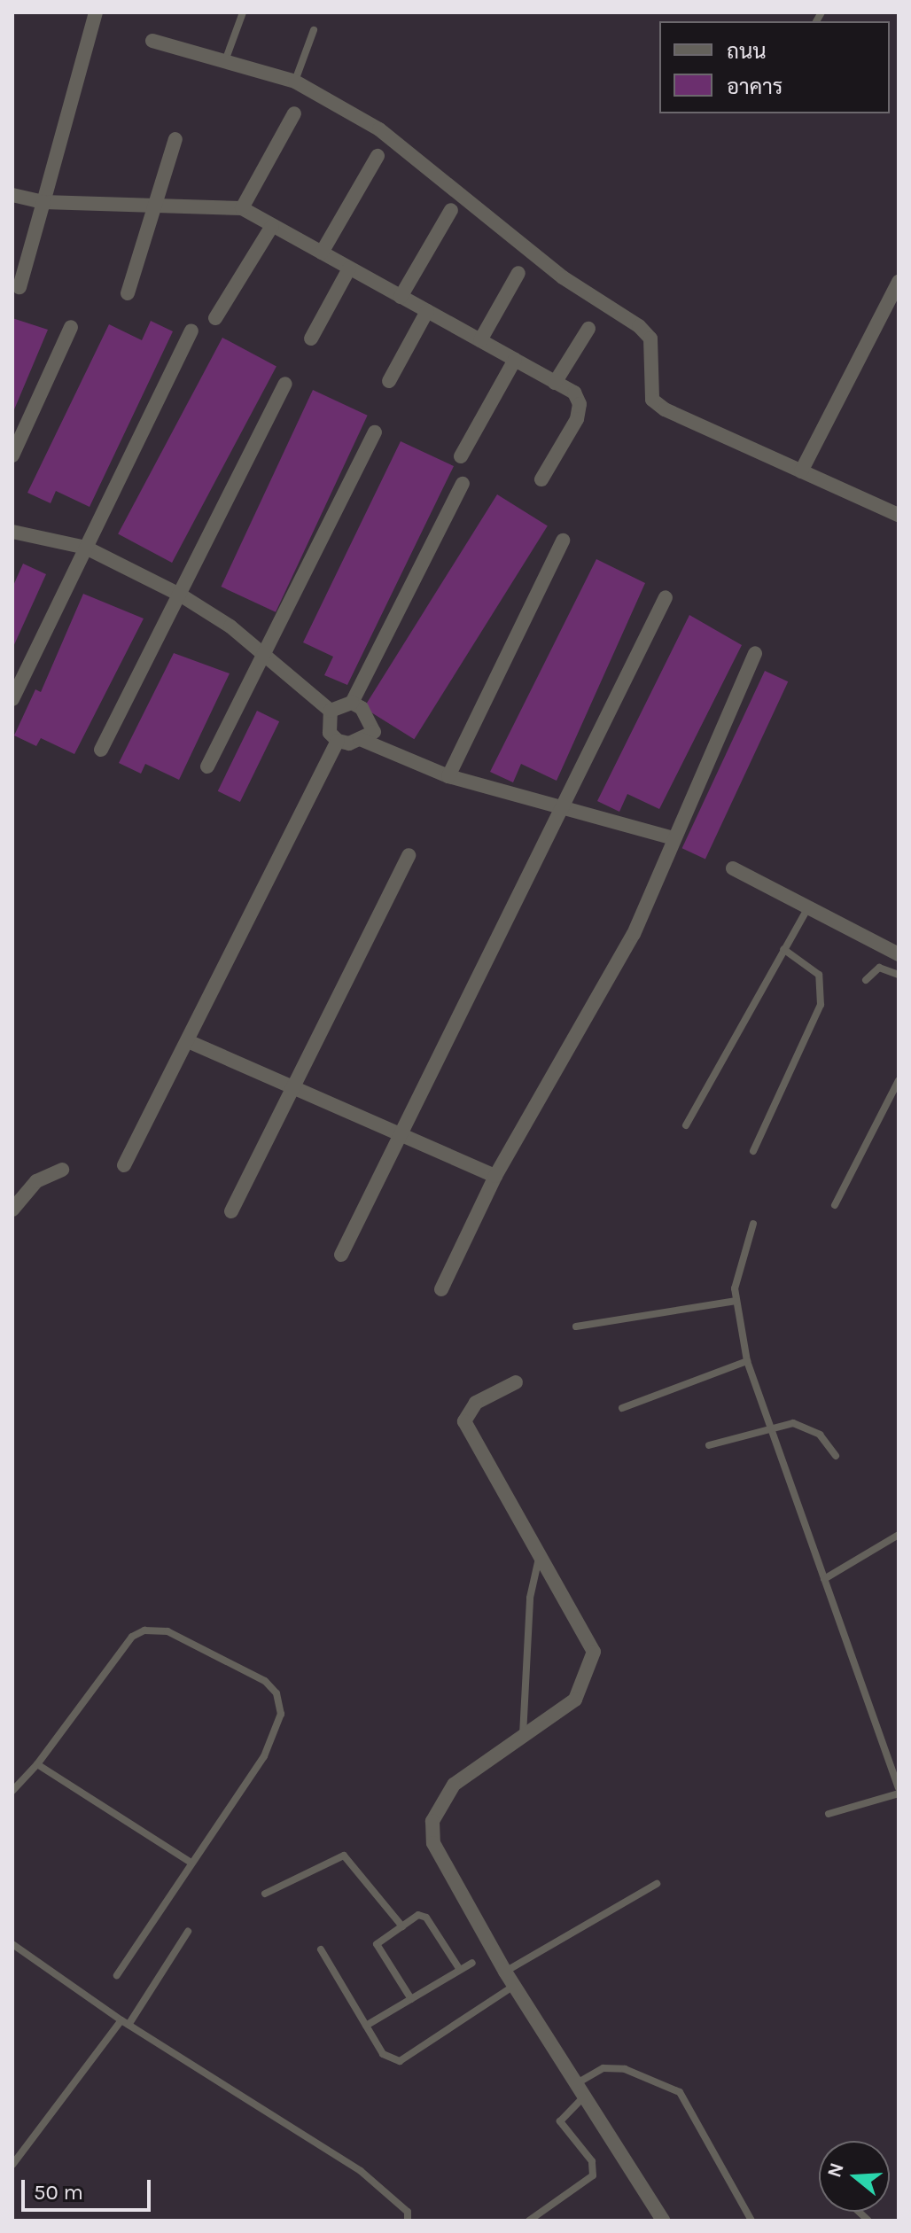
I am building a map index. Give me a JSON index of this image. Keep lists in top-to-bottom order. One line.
{"legend":["ถนน","อาคาร"],"scale_bar":"50 m","north":"left"}
